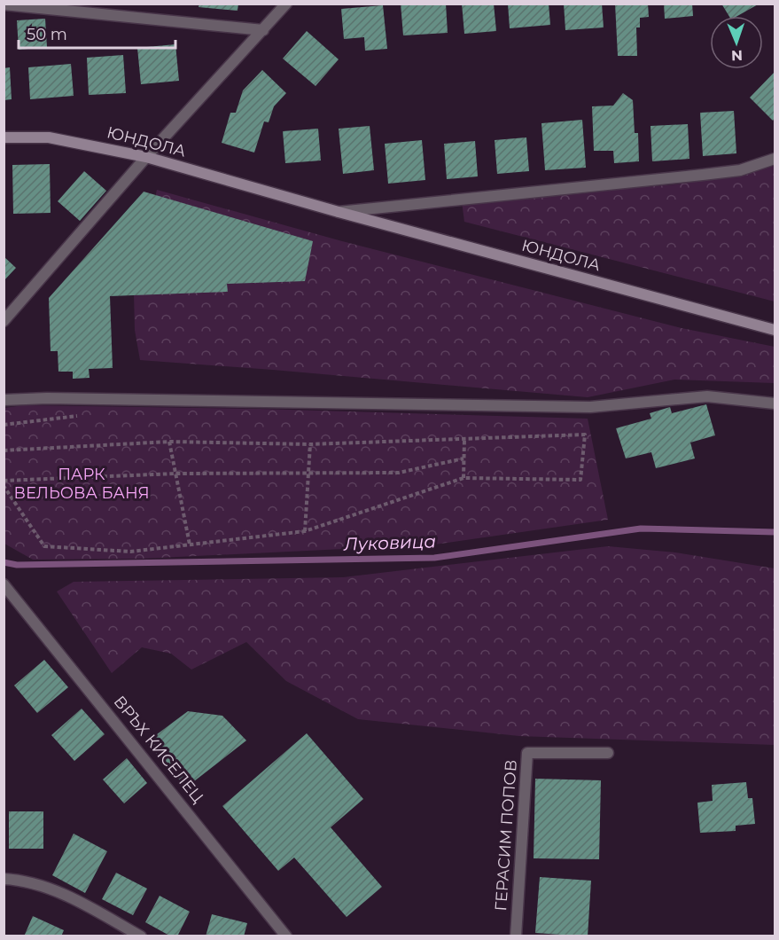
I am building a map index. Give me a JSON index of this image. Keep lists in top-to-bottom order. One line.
{"streets":{"main road":["ЮНДОЛА"],"street":["ВРЪХ КИСЕЛЕЦ","ГЕРАСИМ ПОПОВ"]},"water":["Луковица"],"parks":["ПАРК ВЕЛЬОВА БАНЯ"],"scale_bar":"50 m","north":"bottom"}
